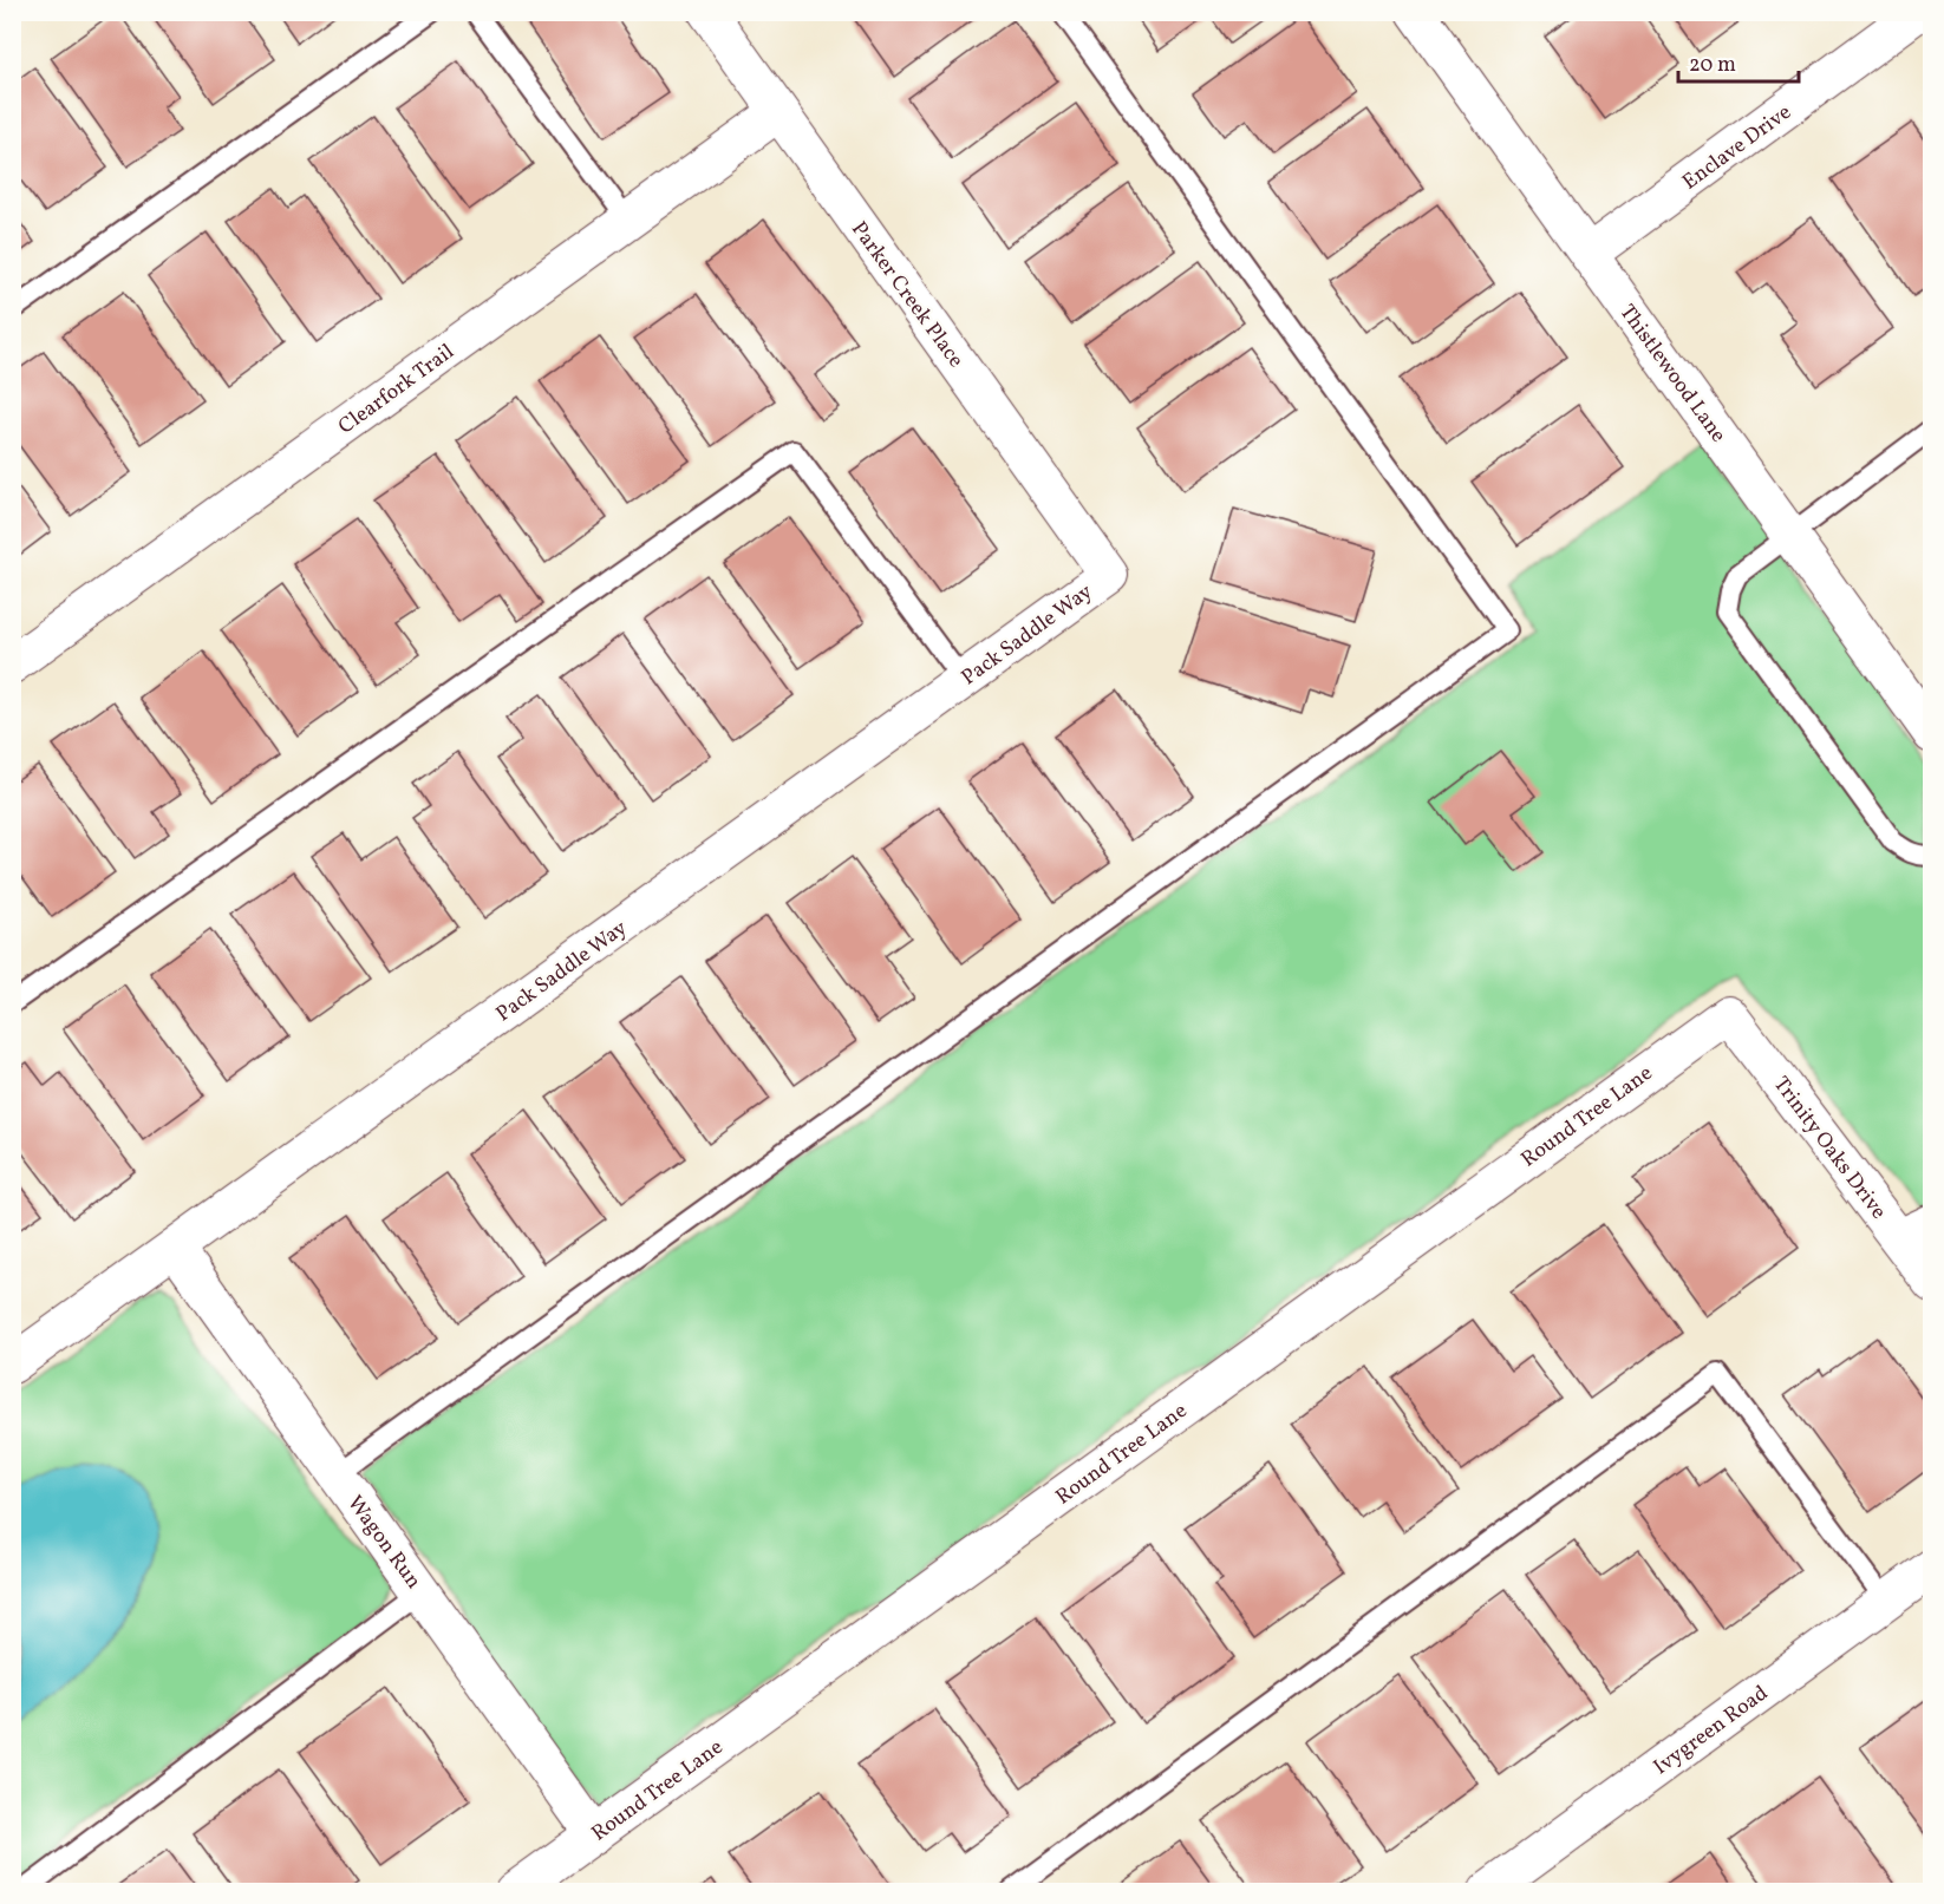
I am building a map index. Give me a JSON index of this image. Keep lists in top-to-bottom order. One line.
{"streets":{"street":["Enclave Drive","Parker Creek Place","Thistlewood Lane","Clearfork Trail","Pack Saddle Way","Round Tree Lane","Trinity Oaks Drive","Wagon Run","Ivygreen Road"]},"crossings":[["Enclave Drive","Thistlewood Lane"],["Parker Creek Place","Clearfork Trail"],["Parker Creek Place","Pack Saddle Way"],["Pack Saddle Way","Wagon Run"],["Round Tree Lane","Trinity Oaks Drive"],["Round Tree Lane","Wagon Run"]],"scale_bar":"20 m"}
